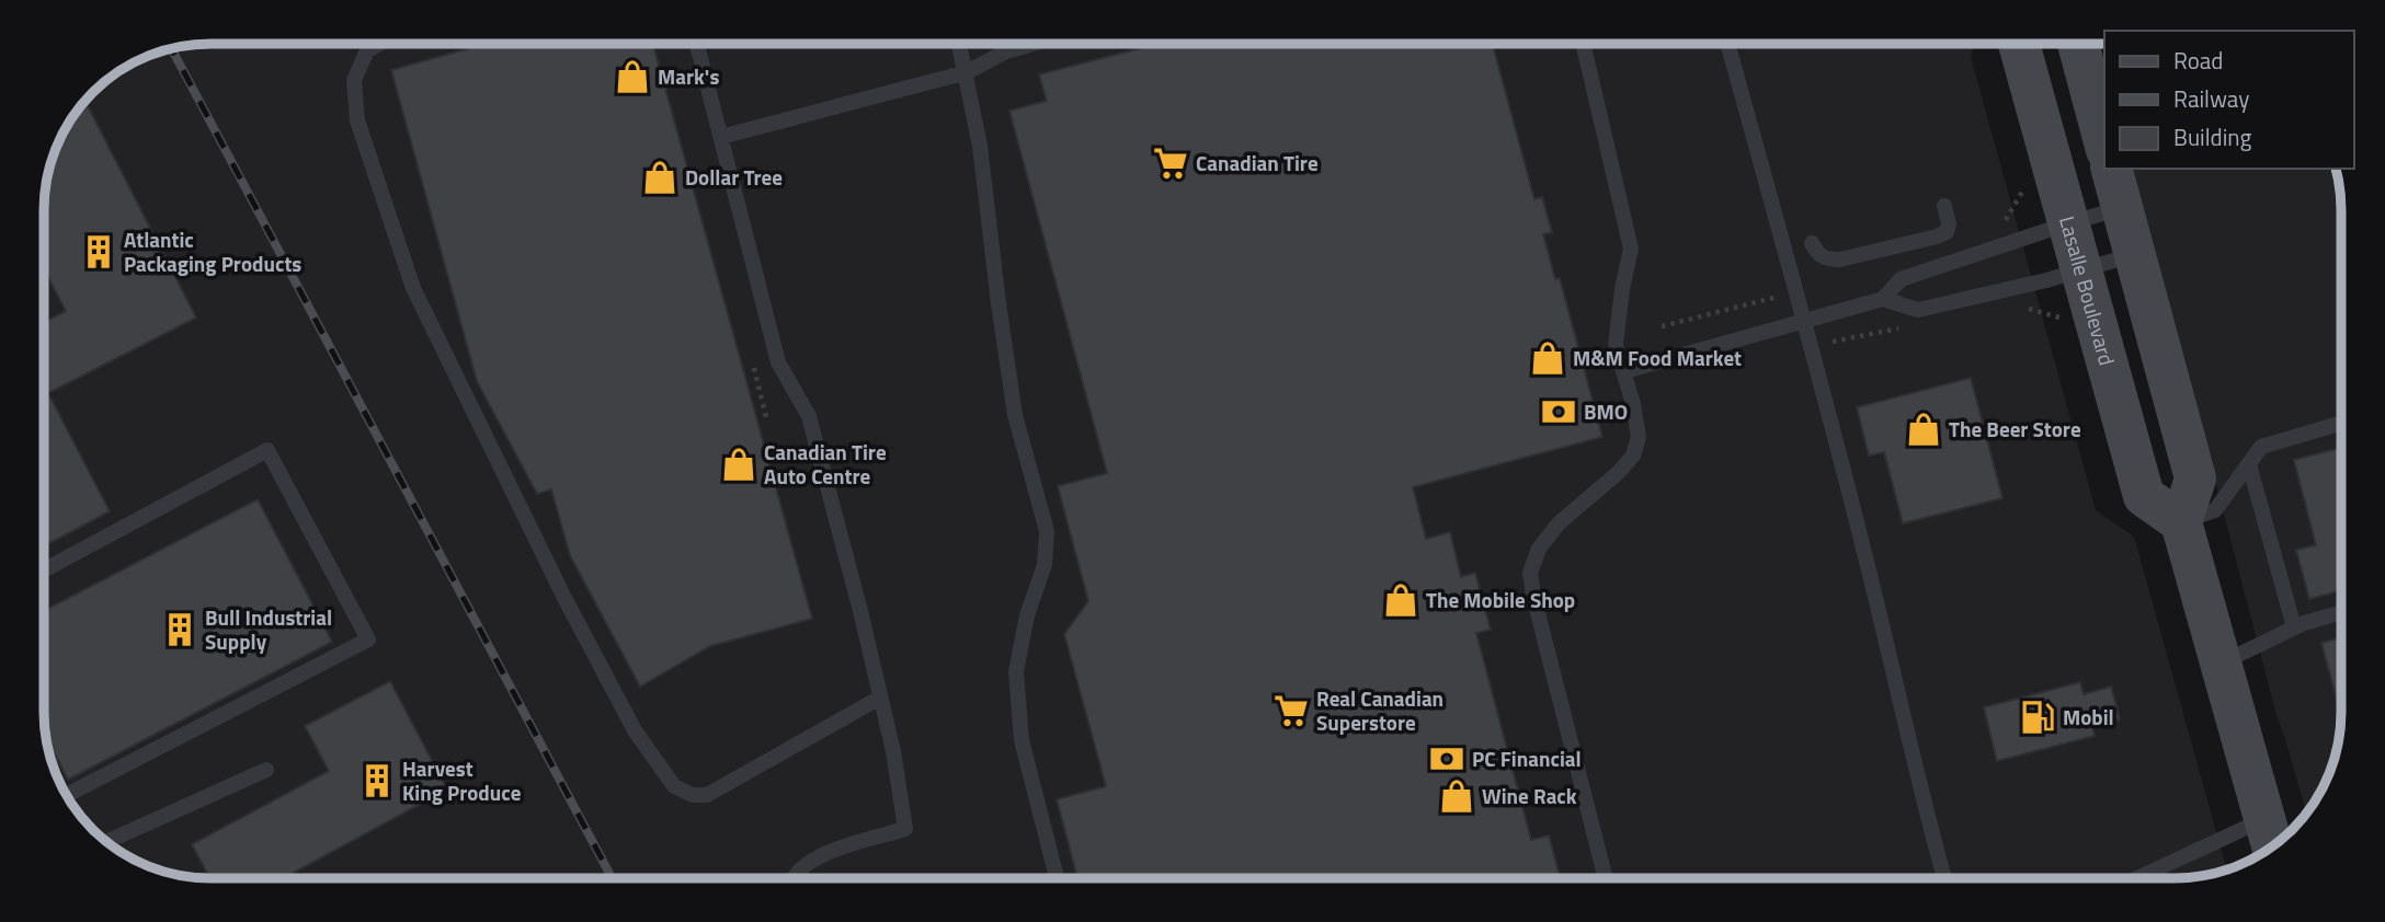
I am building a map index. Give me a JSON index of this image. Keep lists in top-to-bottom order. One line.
{"streets":{"main road":["Lasalle Boulevard"]},"places":{"shop":["Mark's","Dollar Tree","M&M Food Market","The Beer Store","Canadian Tire Auto Centre","The Mobile Shop","Wine Rack"],"supermarket":["Canadian Tire","Real Canadian Superstore"],"building":["Atlantic Packaging Products","Bull Industrial Supply","Harvest King Produce"],"bank":["BMO","PC Financial"],"fuel station":["Mobil"]},"legend":["Road","Railway","Building"]}
